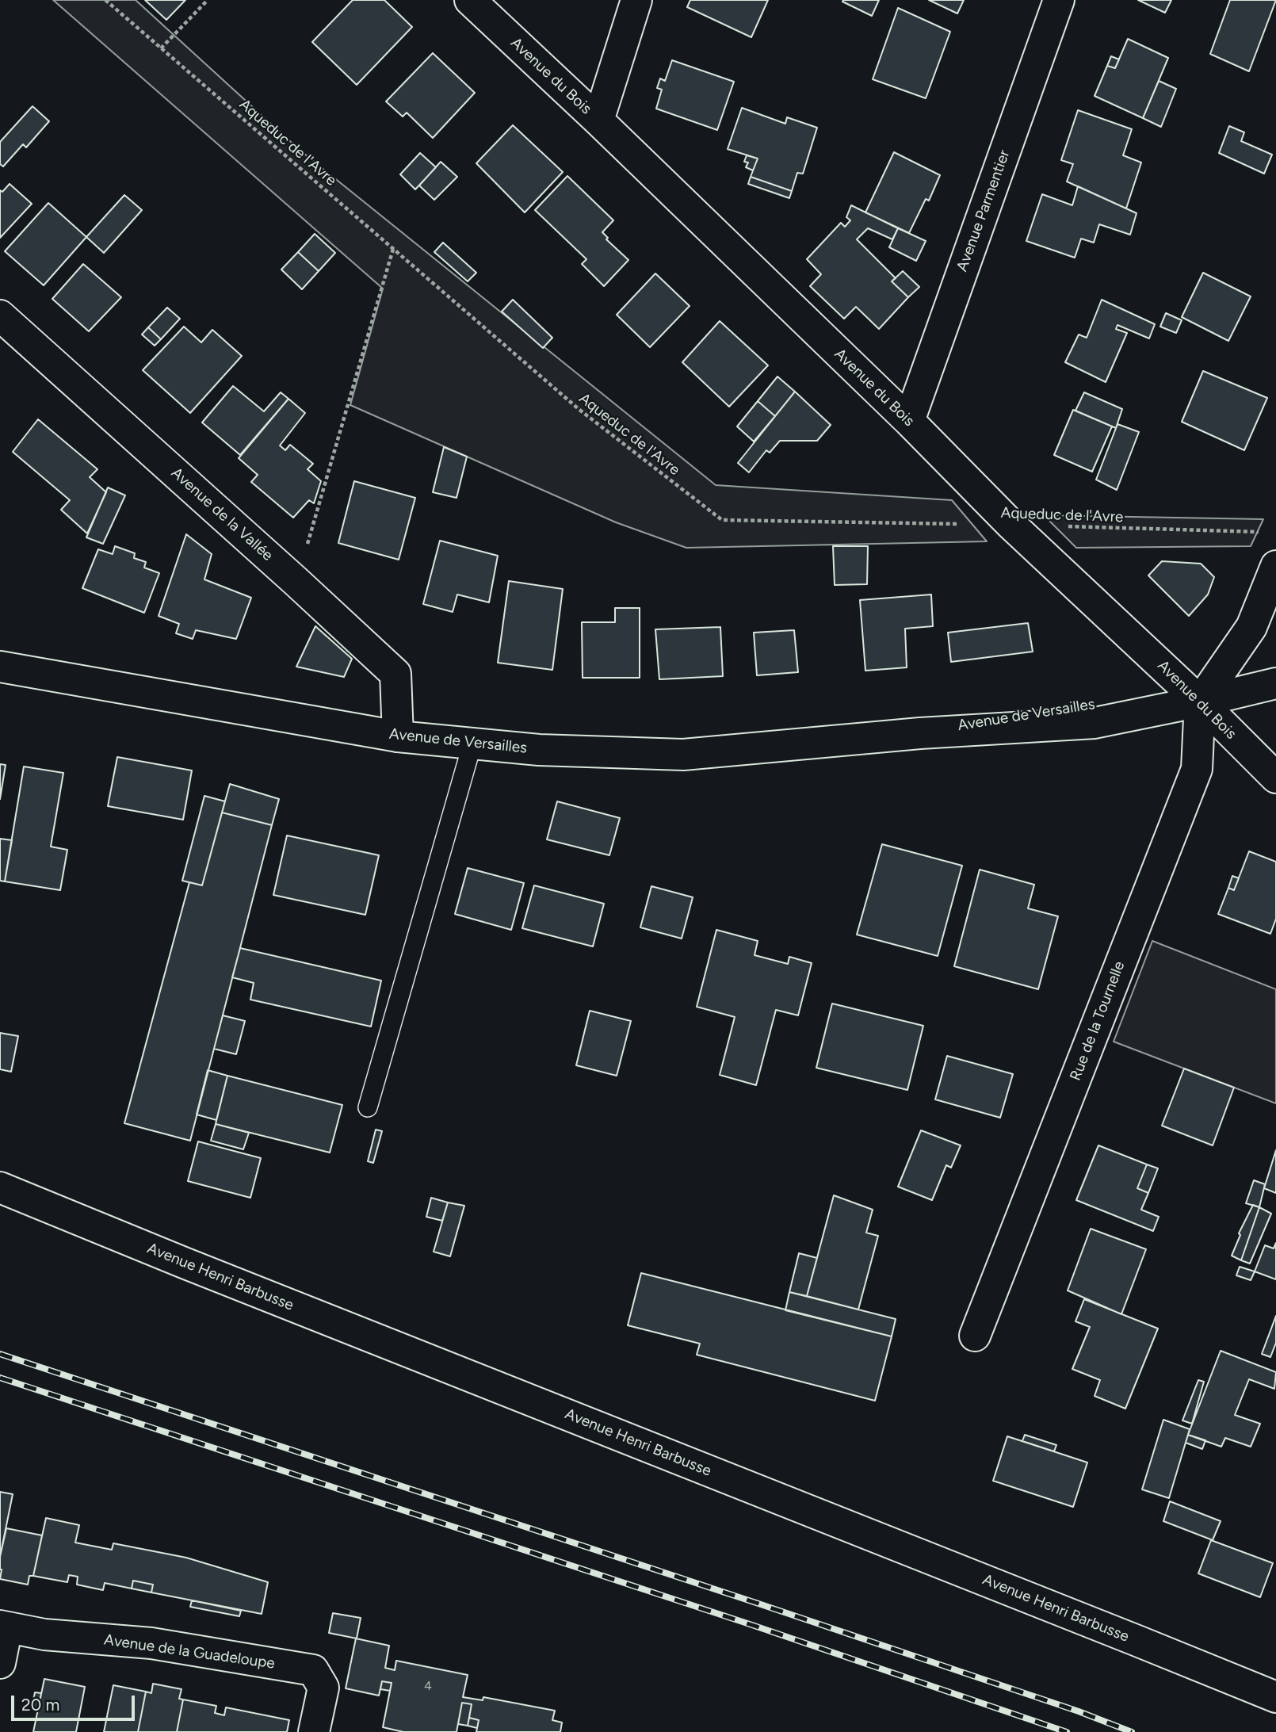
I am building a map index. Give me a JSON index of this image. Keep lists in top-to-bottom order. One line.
{"streets":{"street":["Avenue du Bois","Avenue Parmentier","Avenue de la Vallée","Avenue de Versailles","Rue de la Tournelle","Avenue Henri Barbusse","Avenue de la Guadeloupe"],"path":["Aqueduc de l'Avre"]},"crossings":[["Avenue du Bois","Aqueduc de l'Avre"],["Avenue du Bois","Avenue Parmentier"],["Avenue du Bois","Avenue de Versailles"],["Avenue du Bois","Rue de la Tournelle"],["Avenue de la Vallée","Avenue de Versailles"],["Avenue de Versailles","Rue de la Tournelle"]],"house_numbers":["4"],"scale_bar":"20 m"}
